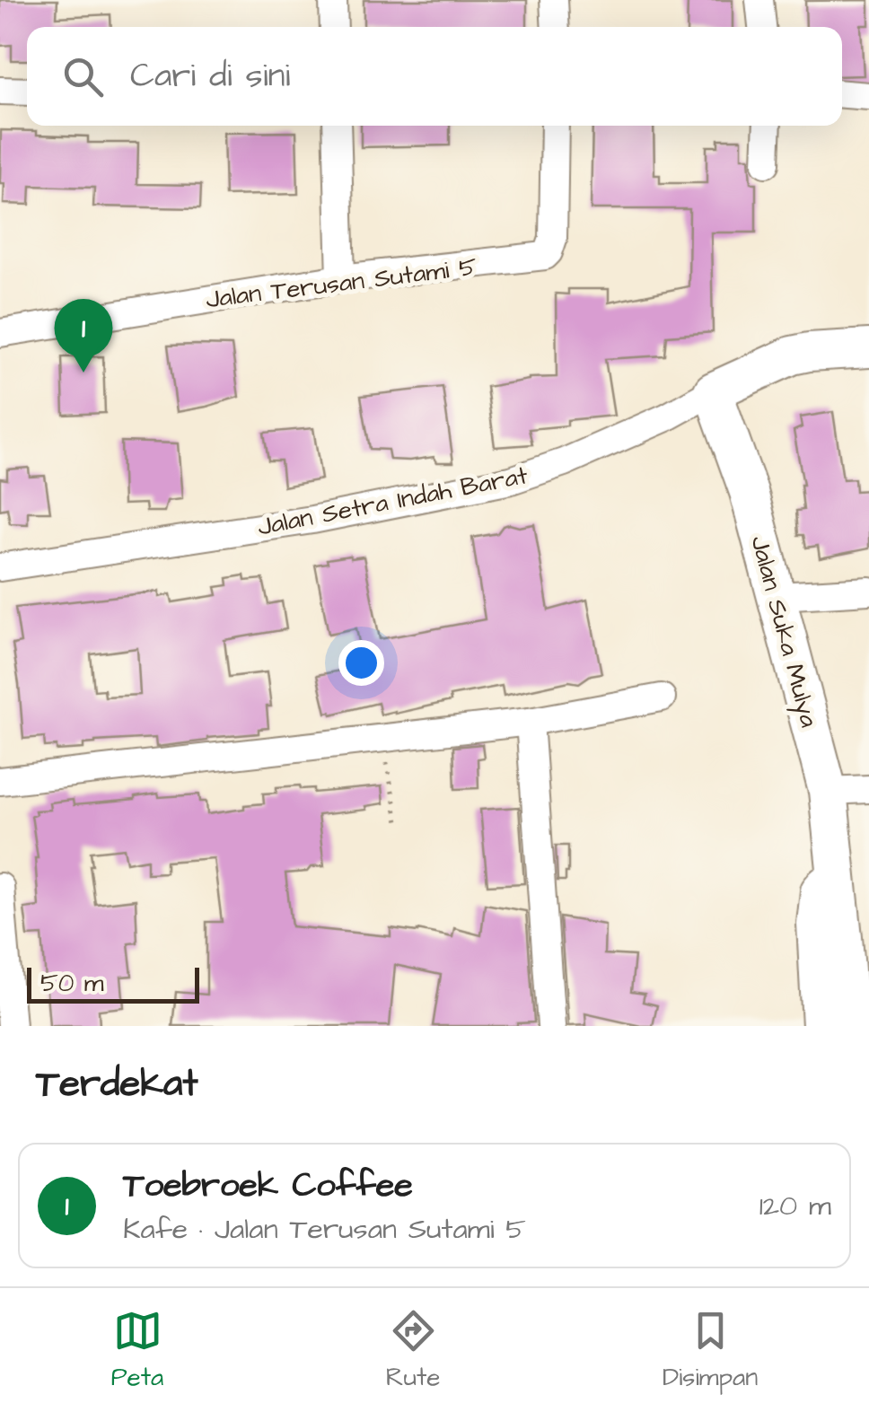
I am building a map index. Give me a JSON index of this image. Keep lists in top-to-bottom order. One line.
{"streets":{"street":["Jalan Terusan Sutami 5","Jalan Setra Indah Barat","Jalan Suka Mulya"]},"crossings":[["Jalan Setra Indah Barat","Jalan Suka Mulya"]],"scale_bar":"50 m","page":{"search":"Cari di sini","pins":"1","scale":"50 m","heading":"Terdekat","list":[{"mark":"1","name":"Toebroek Coffee","note":"Kafe · Jalan Terusan Sutami 5","value":"120 m"}],"nav":["Peta","Rute","Disimpan"]}}
